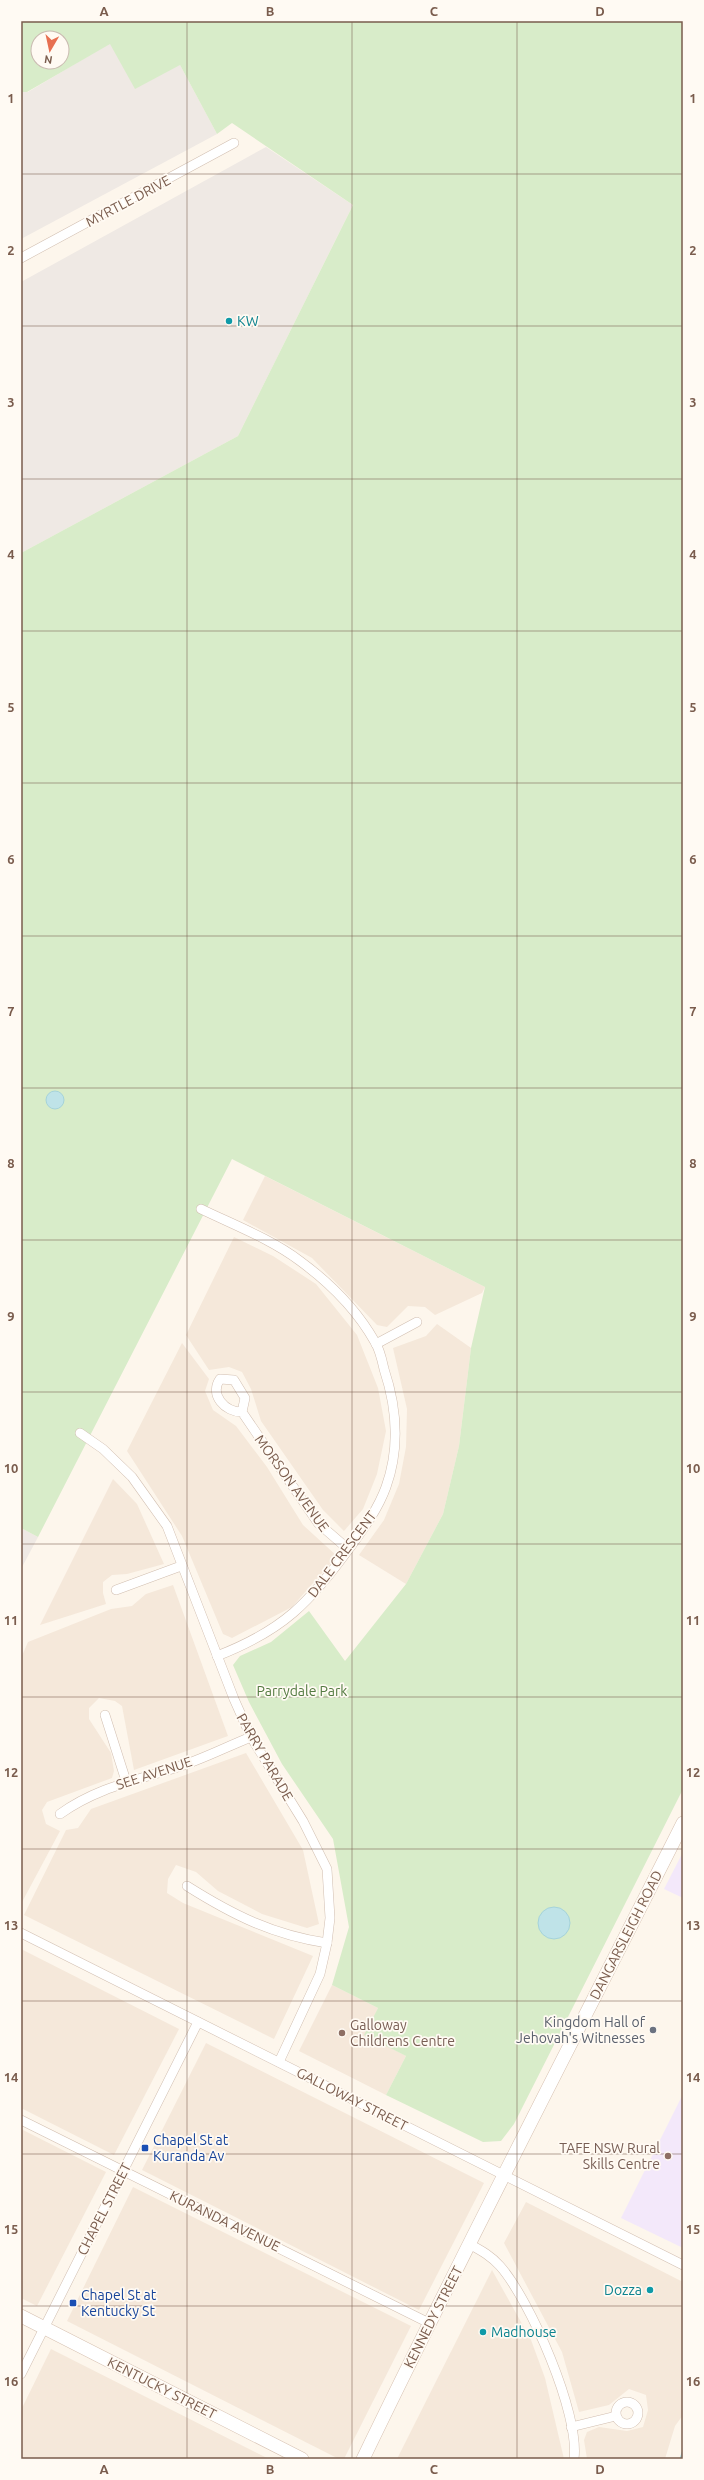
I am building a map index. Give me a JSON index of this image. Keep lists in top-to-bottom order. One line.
{"streets":{"street":["MYRTLE DRIVE","MORSON AVENUE","DALE CRESCENT","PARRY PARADE","SEE AVENUE","DANGARSLEIGH ROAD","GALLOWAY STREET","CHAPEL STREET","KURANDA AVENUE","KENNEDY STREET","KENTUCKY STREET"]},"crossings":[["MORSON AVENUE","DALE CRESCENT"],["DALE CRESCENT","PARRY PARADE"],["PARRY PARADE","SEE AVENUE"],["PARRY PARADE","GALLOWAY STREET"],["DANGARSLEIGH ROAD","GALLOWAY STREET"],["DANGARSLEIGH ROAD","KENNEDY STREET"],["GALLOWAY STREET","CHAPEL STREET"],["GALLOWAY STREET","KENNEDY STREET"],["CHAPEL STREET","KURANDA AVENUE"],["CHAPEL STREET","KENTUCKY STREET"],["KURANDA AVENUE","KENNEDY STREET"]],"parks":["Parrydale Park"],"places":{"other":["KW","Kingdom Hall of Jehovah's Witnesses","Galloway Childrens Centre","TAFE NSW Rural Skills Centre","Dozza","Madhouse"],"transit":["Chapel St at Kuranda Av","Chapel St at Kentucky St"]},"north":"bottom","grid":{"columns":["A","B","C","D"],"rows":["1","2","3","4","5","6","7","8","9","10","11","12","13","14","15","16"]}}
